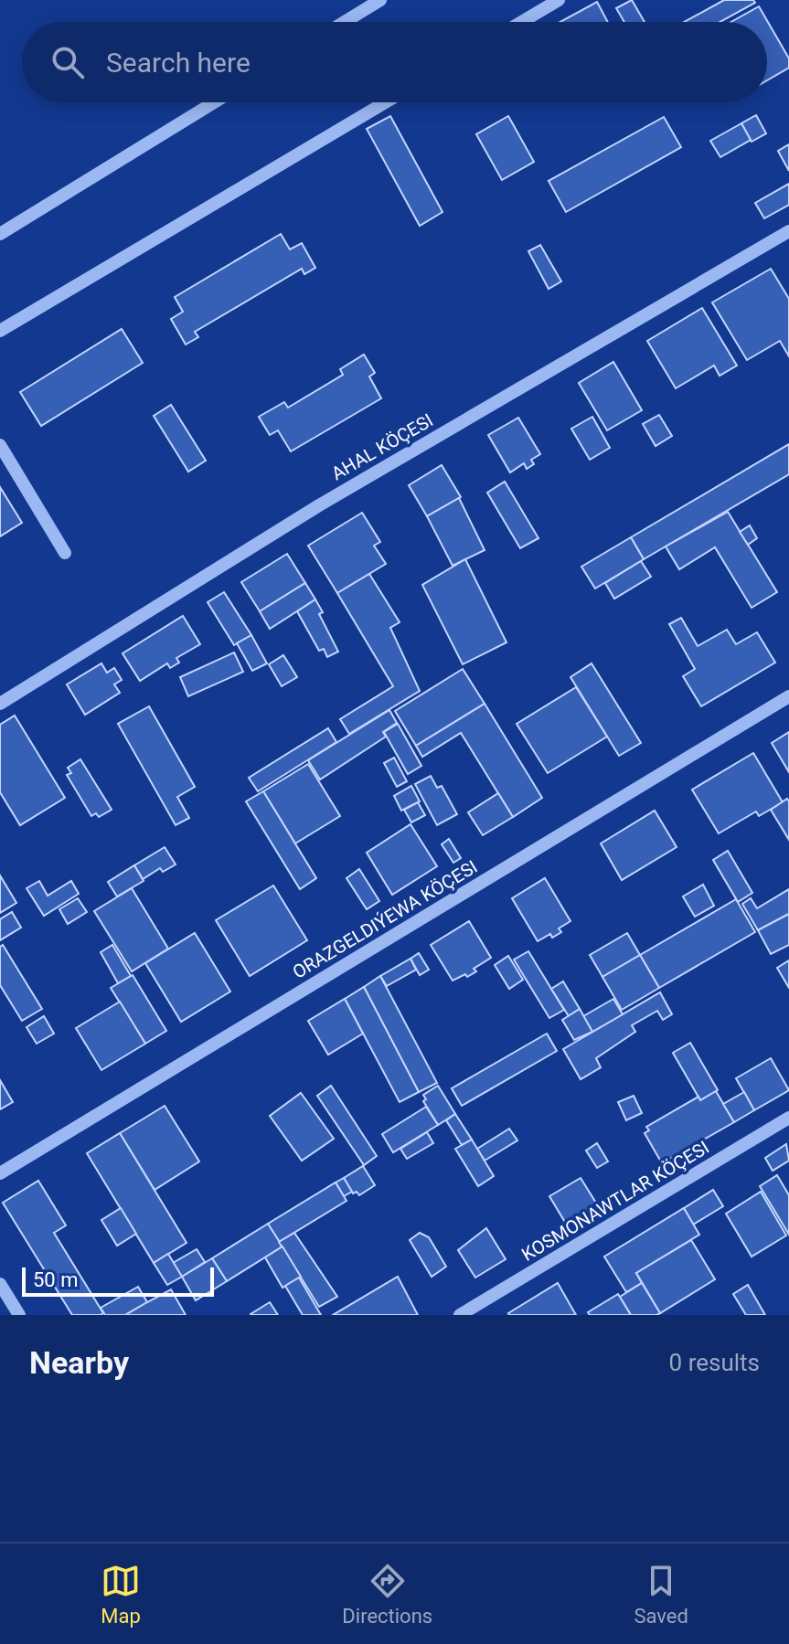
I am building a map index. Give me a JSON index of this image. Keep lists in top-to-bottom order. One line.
{"streets":{"street":["AHAL KÖÇESI","ORAZGELDIÝEWA KÖÇESI","KOSMONAWTLAR KÖÇESI"]},"scale_bar":"50 m","page":{"search":"Search here","scale":"50 m","heading":["Nearby","0 results"],"nav":["Map","Directions","Saved"]}}
